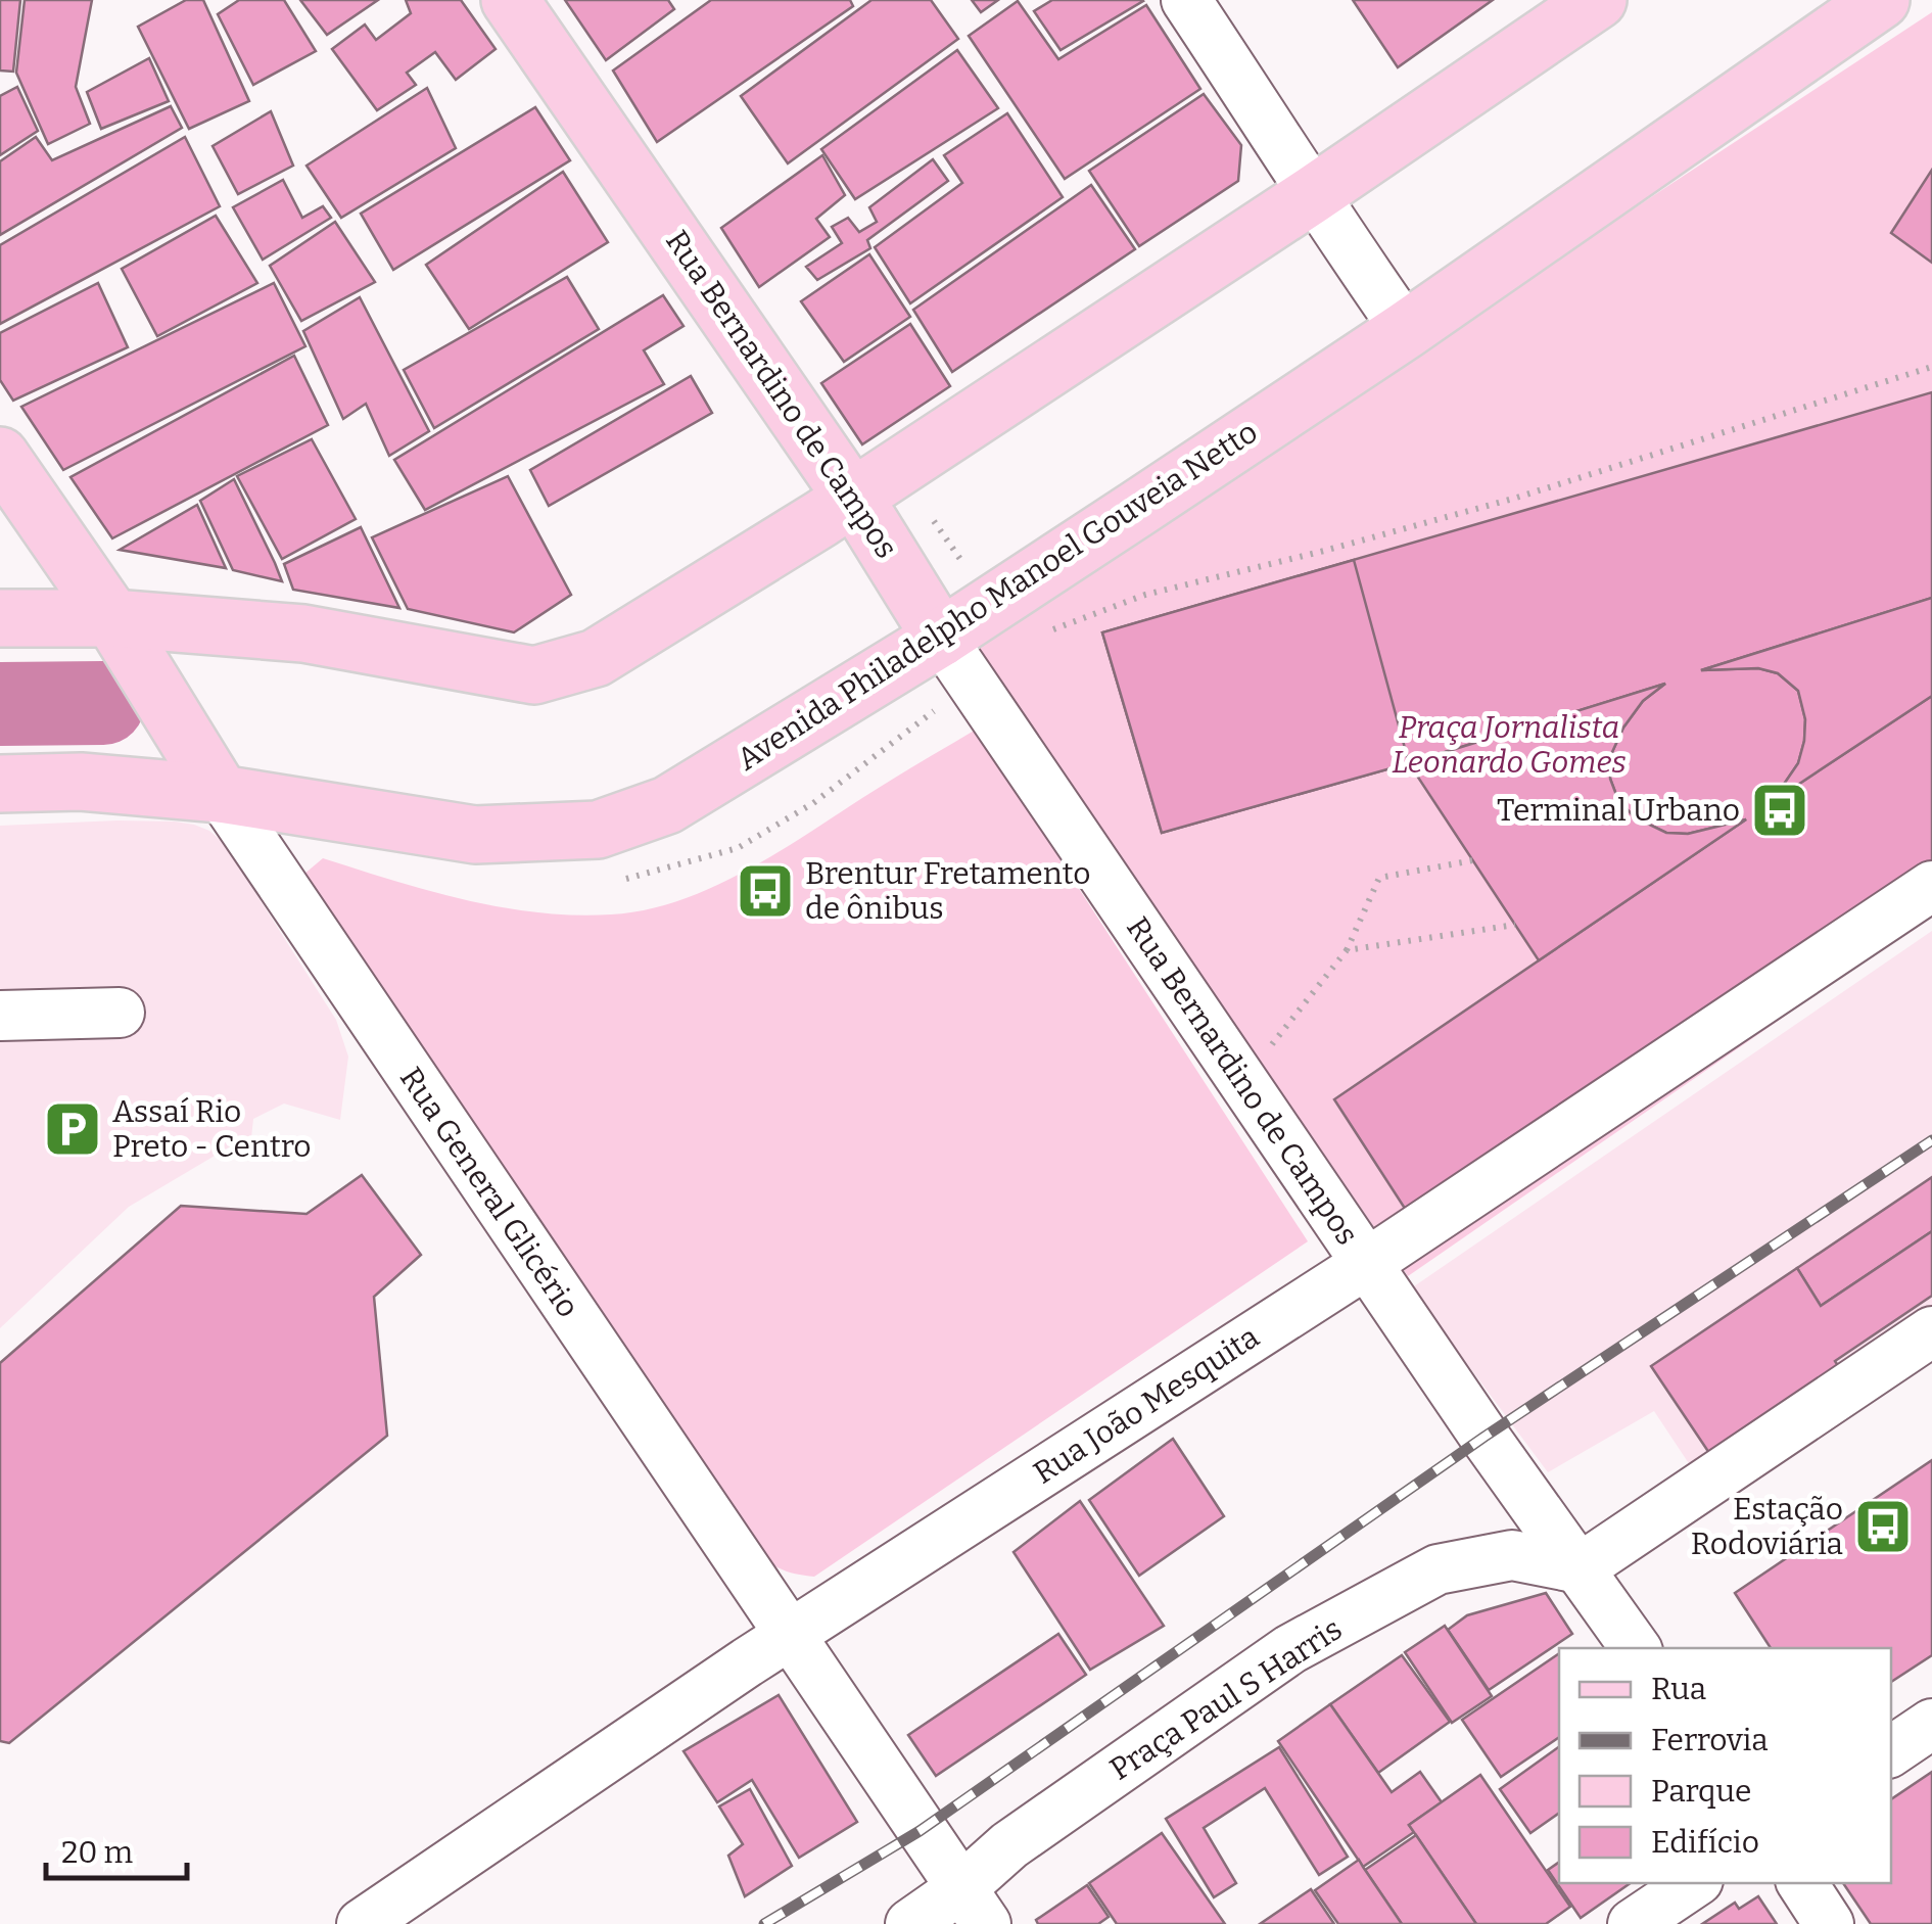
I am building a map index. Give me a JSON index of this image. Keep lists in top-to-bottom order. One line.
{"streets":{"main road":["Rua Bernardino de Campos","Avenida Philadelpho Manoel Gouveia Netto","Rua General Glicério"],"street":["Rua João Mesquita","Praça Paul S Harris"]},"crossings":[["Rua Bernardino de Campos","Avenida Philadelpho Manoel Gouveia Netto"],["Rua Bernardino de Campos","Rua João Mesquita"],["Rua Bernardino de Campos","Praça Paul S Harris"],["Avenida Philadelpho Manoel Gouveia Netto","Rua General Glicério"],["Rua General Glicério","Rua João Mesquita"],["Rua General Glicério","Praça Paul S Harris"]],"parks":["Praça Jornalista Leonardo Gomes"],"places":{"bus stop":["Terminal Urbano","Brentur Fretamento de ônibus","Estação Rodoviária"],"parking":["Assaí Rio Preto - Centro"]},"legend":["Rua","Ferrovia","Parque","Edifício"],"scale_bar":"20 m"}
